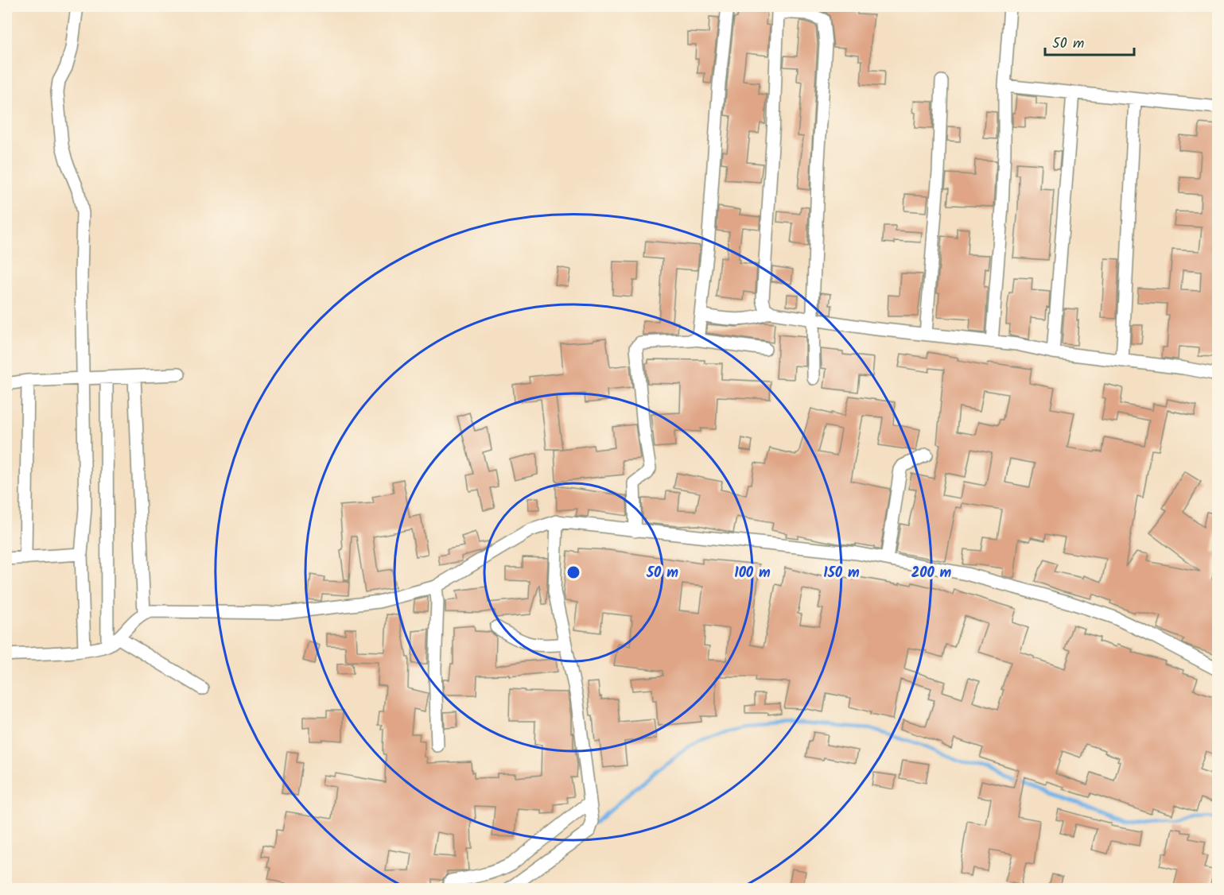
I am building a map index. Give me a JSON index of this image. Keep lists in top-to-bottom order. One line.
{"scale_bar":"50 m","rings":["50 m","100 m","150 m","200 m"]}
